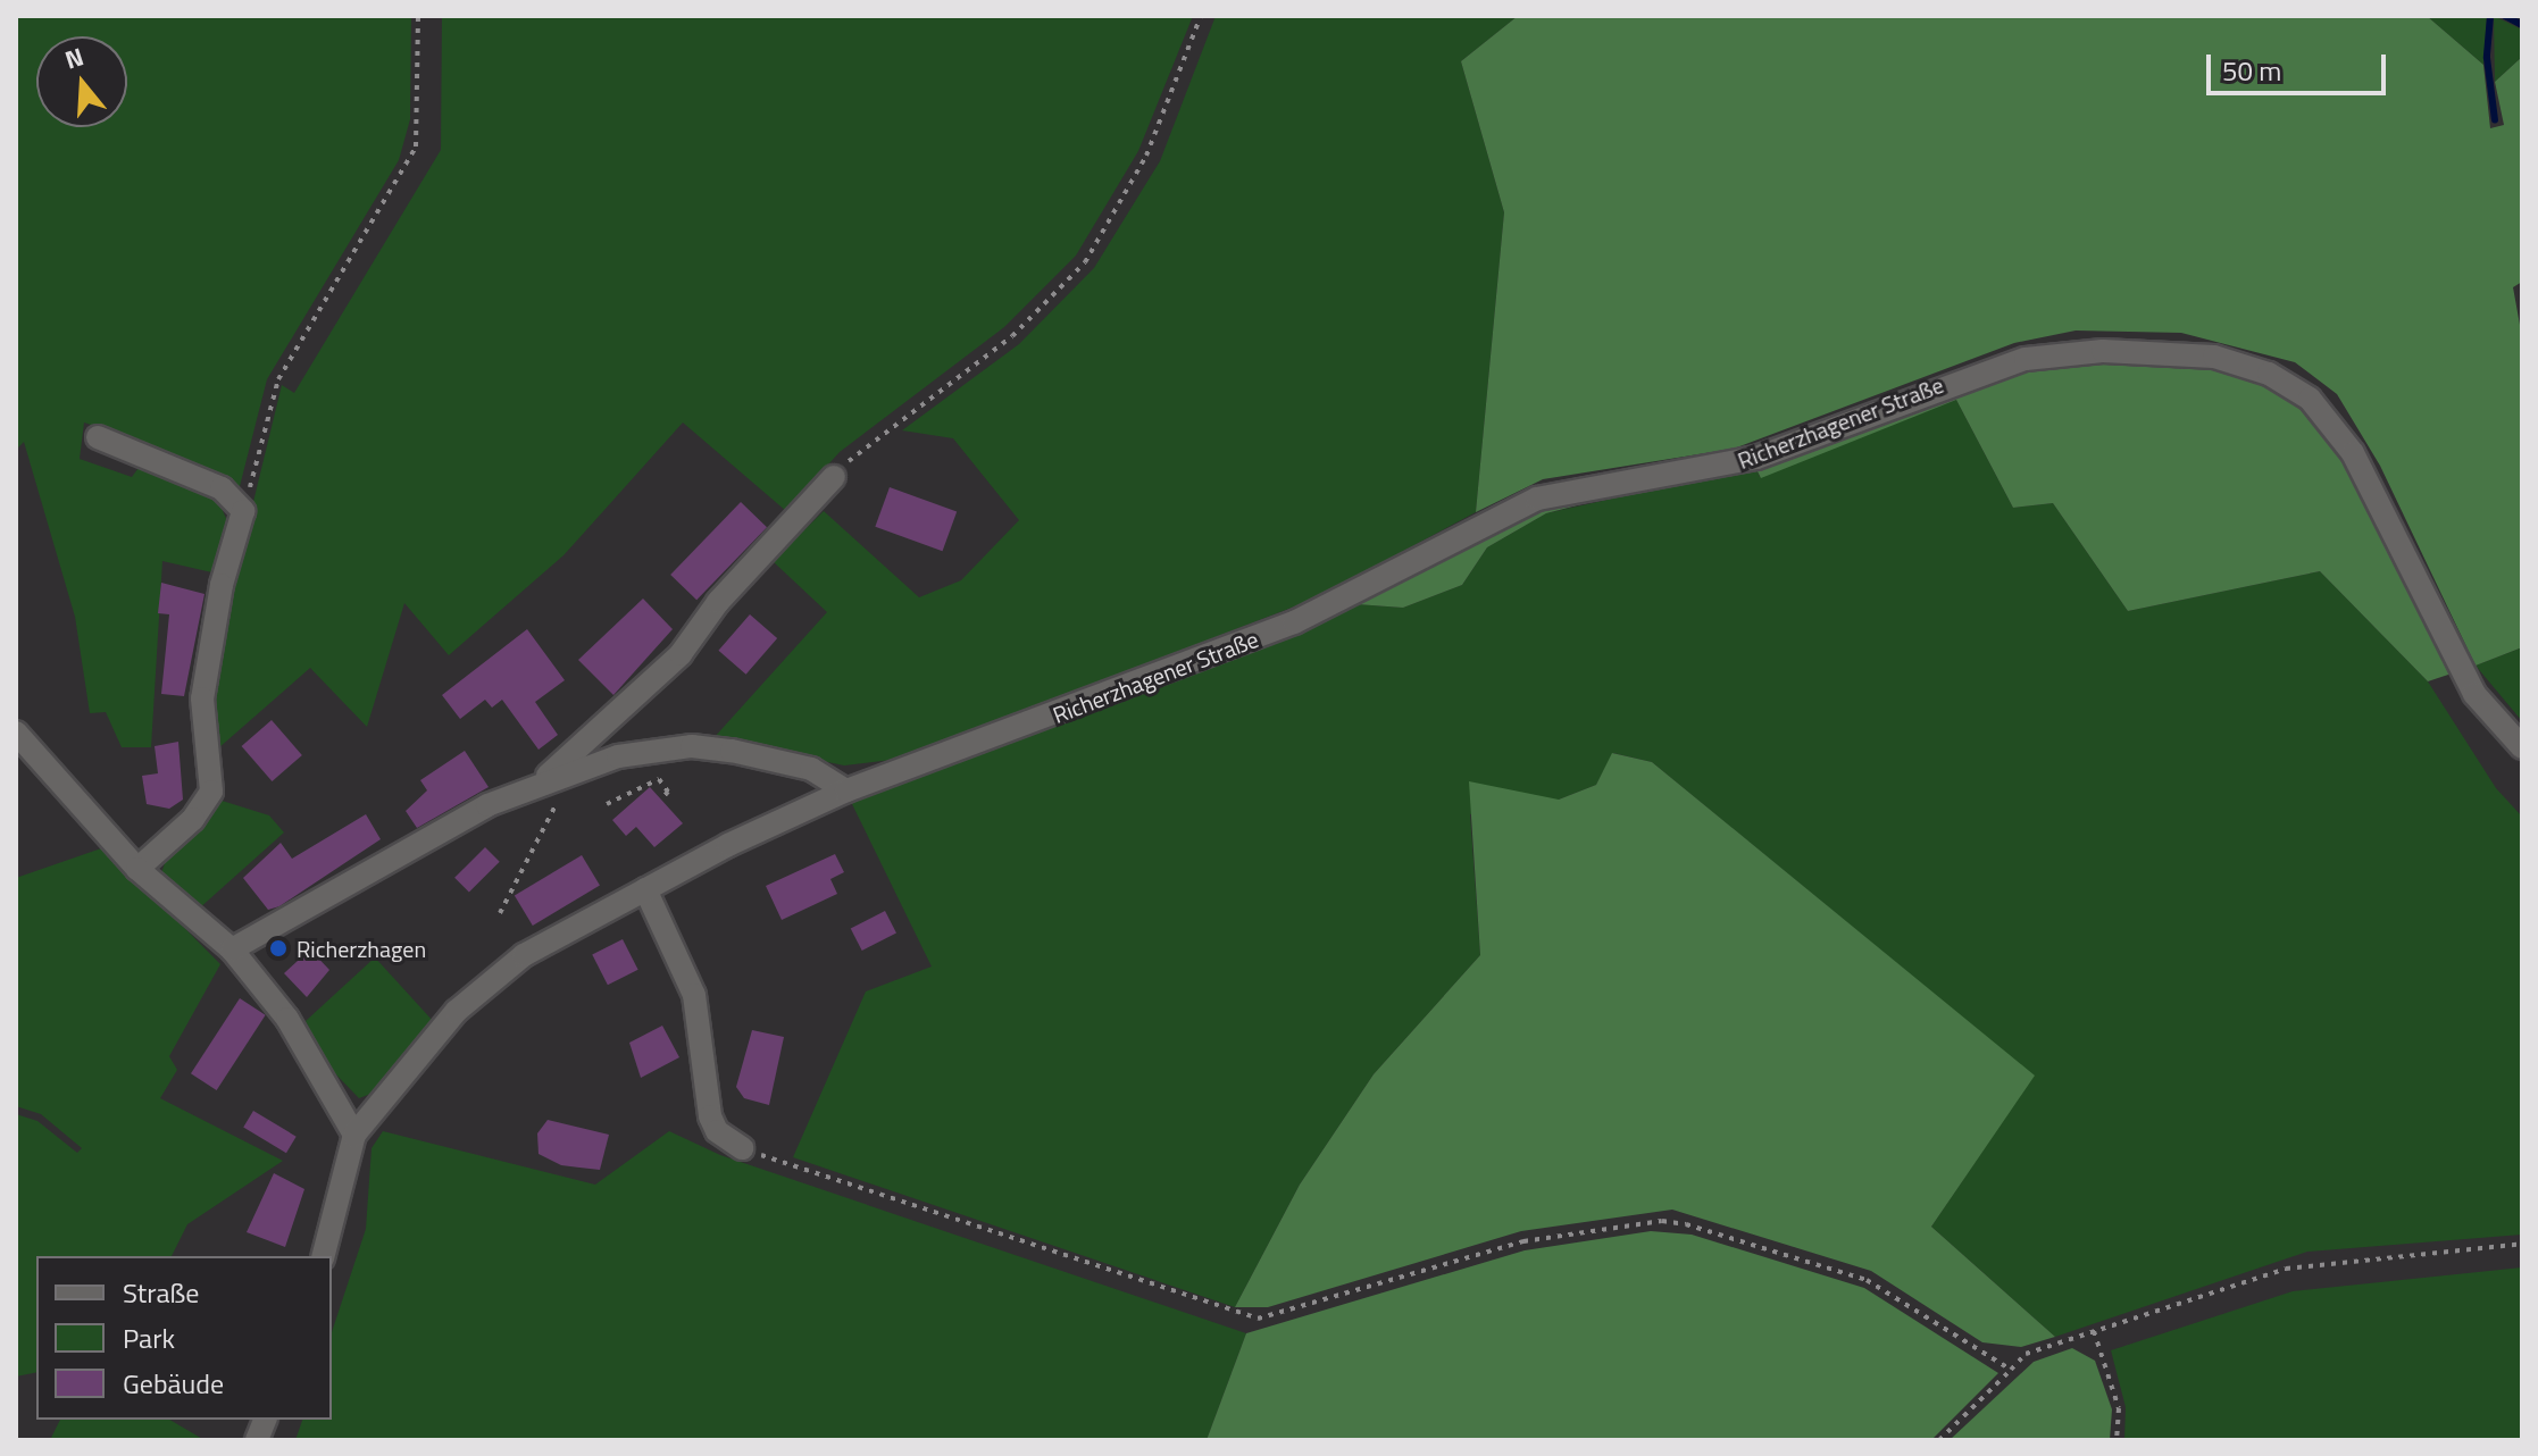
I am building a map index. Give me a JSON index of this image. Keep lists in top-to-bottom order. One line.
{"streets":{"street":["Richerzhagener Straße"]},"places":["Richerzhagen"],"legend":["Straße","Park","Gebäude"],"scale_bar":"50 m","north":"top"}
